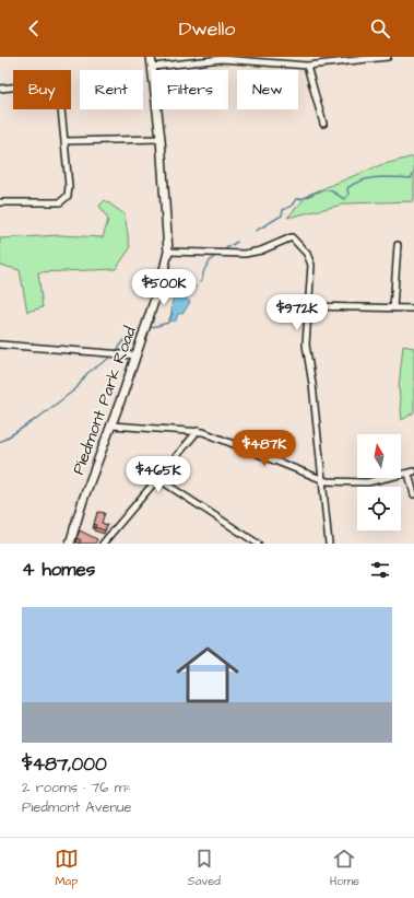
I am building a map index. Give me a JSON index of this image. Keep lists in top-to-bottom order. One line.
{"streets":{"street":["Piedmont Park Road"]},"north":"top","page":{"header":"Dwello","chip":["Buy","Rent","Filters","New"],"price":["$500K","$972K","$487K","$465K"],"heading":"4 homes","list":[{"name":"$487,000","note":"2 rooms · 76 m² · Piedmont Avenue"}],"tabs":["Map","Saved","Home"]}}
